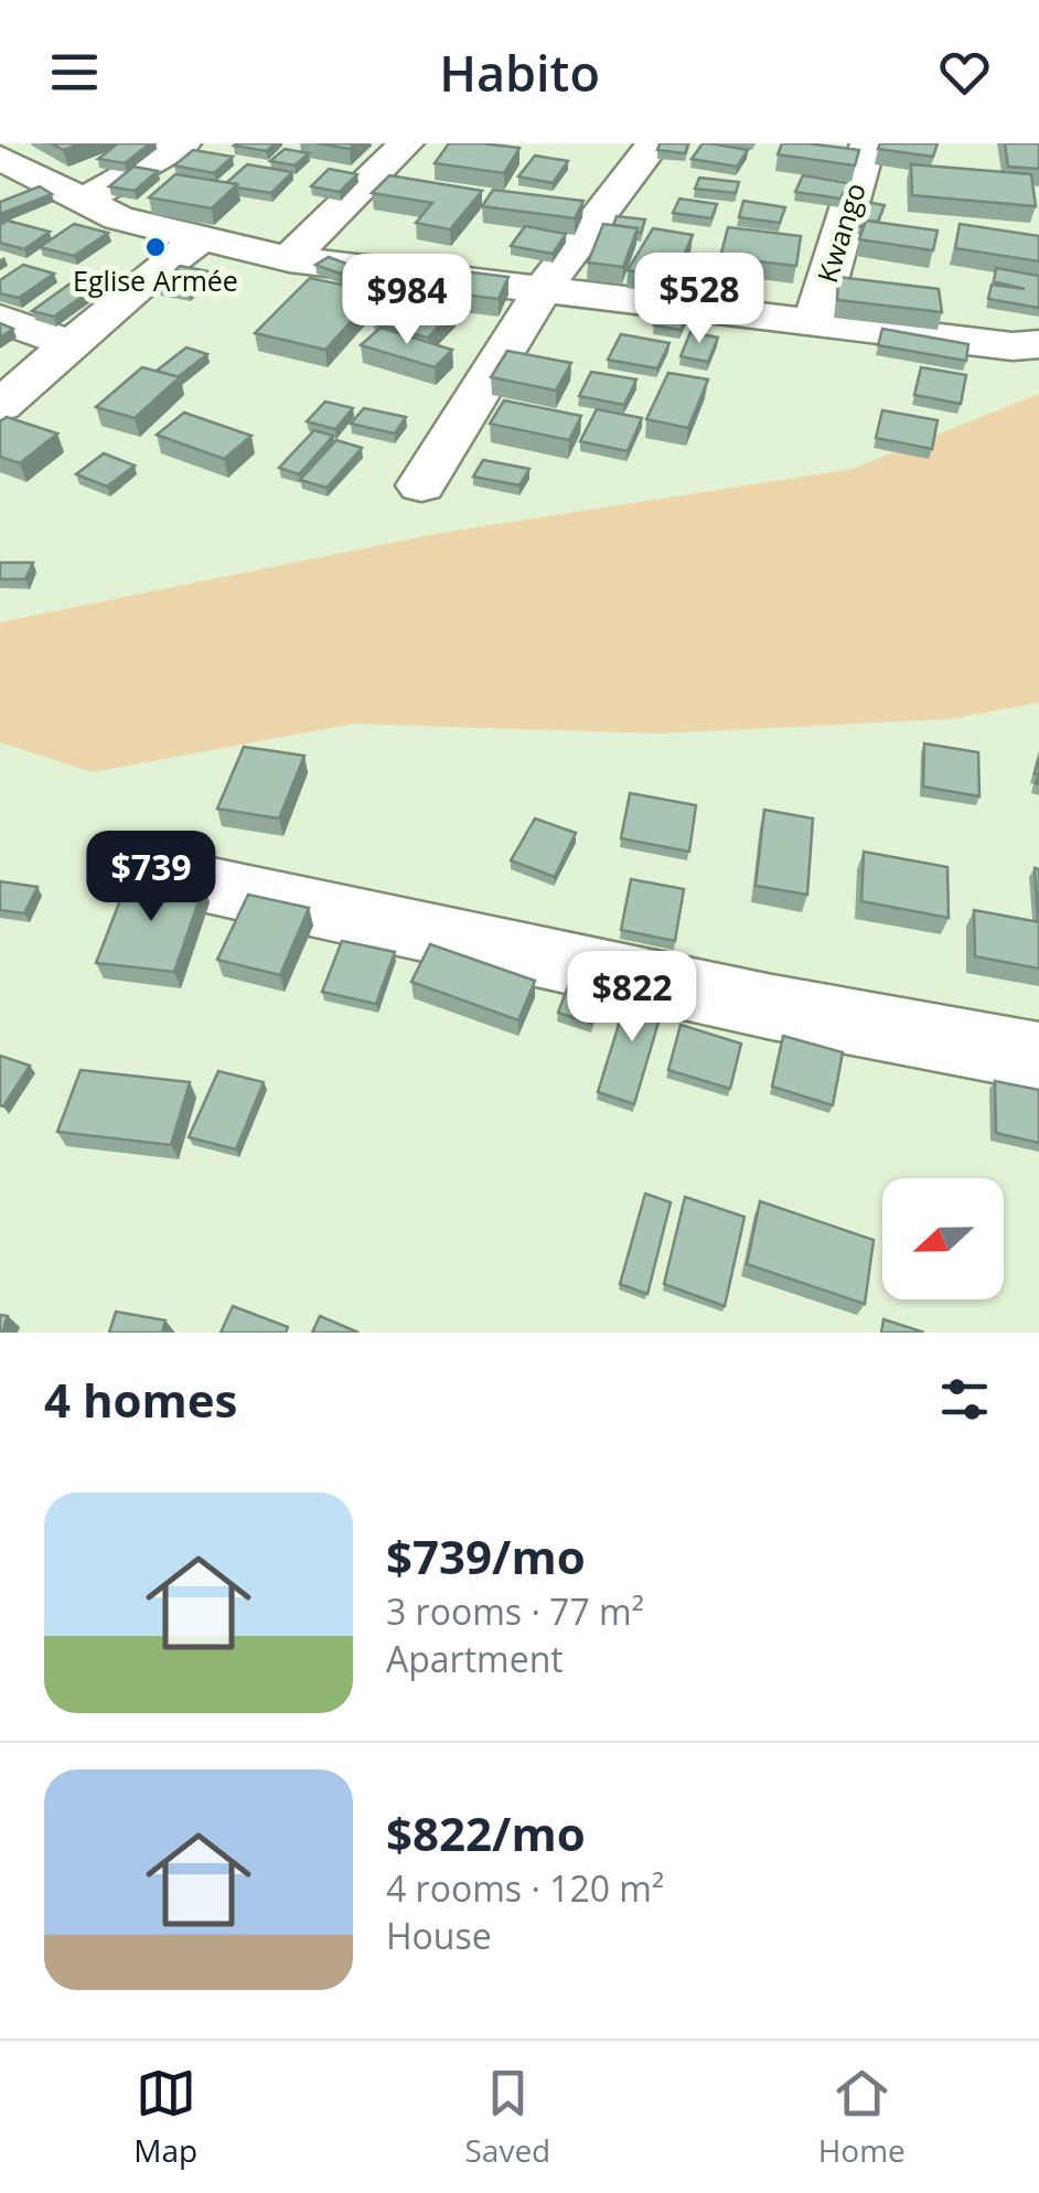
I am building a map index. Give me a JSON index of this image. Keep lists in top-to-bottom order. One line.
{"streets":{"street":["Kwango"]},"places":["Eglise Armée"],"north":"left","page":{"header":"Habito","price":["$528","$984","$739","$822"],"heading":"4 homes","list":[{"name":"$739/mo","note":"3 rooms · 77 m² · Apartment"},{"name":"$822/mo","note":"4 rooms · 120 m² · House"}],"tabs":["Map","Saved","Home"]}}
